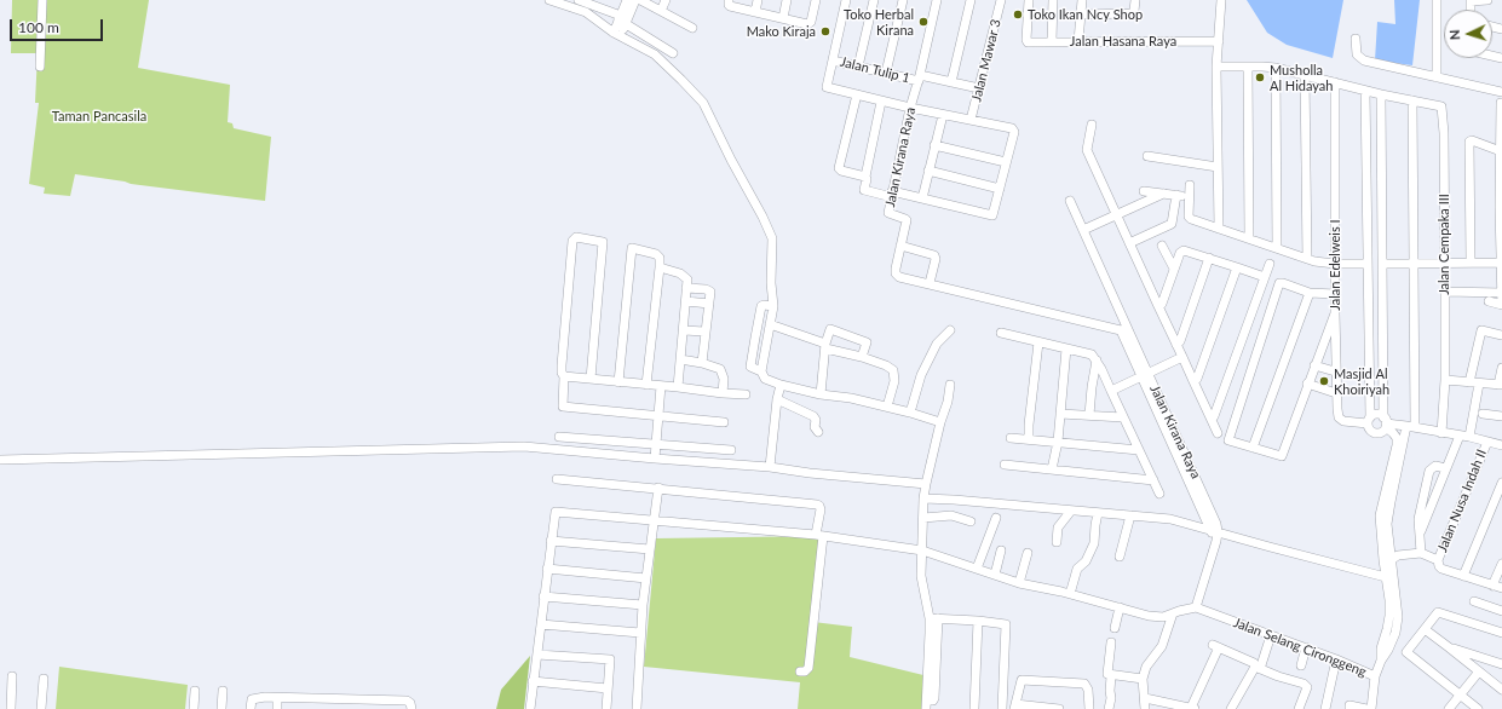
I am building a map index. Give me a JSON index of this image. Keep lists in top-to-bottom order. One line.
{"streets":{"street":["Jalan Hasana Raya","Jalan Mawar 3","Jalan Tulip 1","Jalan Kirana Raya","Jalan Cempaka III","Jalan Edelweis I","Jalan Nusa Indah II","Jalan Selang Cironggeng"]},"crossings":[["Jalan Mawar 3","Jalan Tulip 1"],["Jalan Tulip 1","Jalan Kirana Raya"]],"parks":["Taman Pancasila"],"places":["Toko Ikan Ncy Shop","Toko Herbal Kirana","Mako Kiraja","Musholla Al Hidayah","Masjid Al Khoiriyah"],"scale_bar":"100 m","north":"left"}
